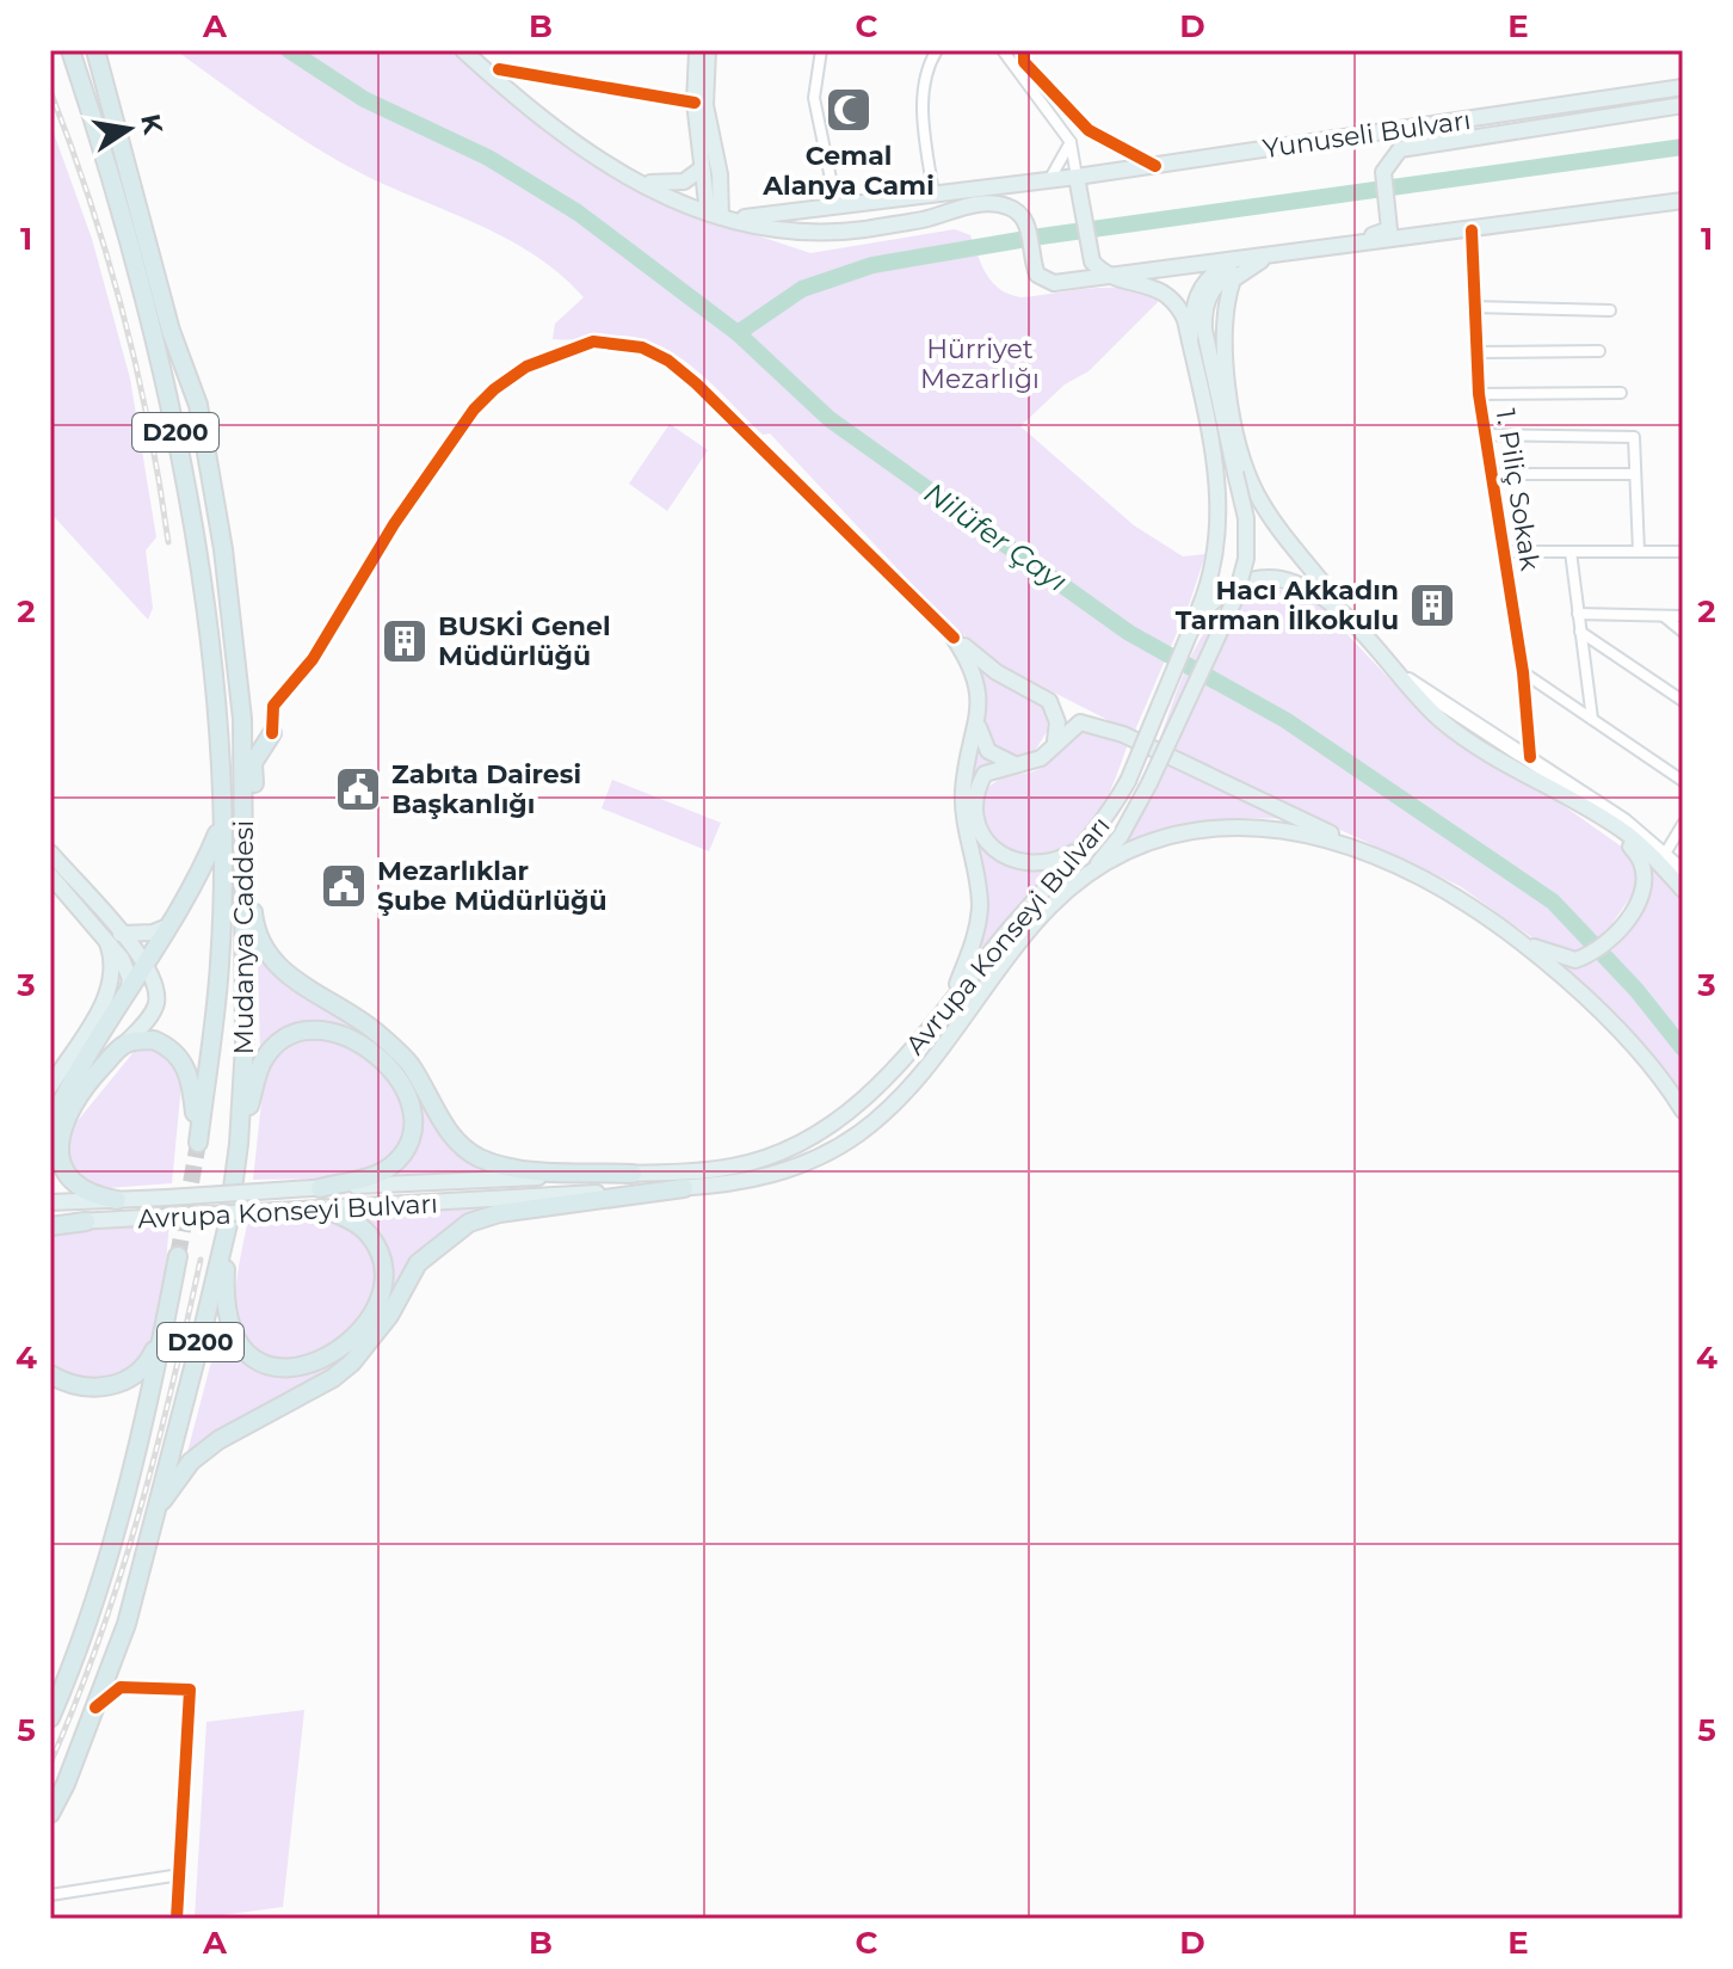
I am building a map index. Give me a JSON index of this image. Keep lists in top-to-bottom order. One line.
{"streets":{"highway":["D200","Mudanya Caddesi"],"main road":["Yunuseli Bulvarı","Avrupa Konseyi Bulvarı"],"street":["1. Piliç Sokak"]},"water":["Nilüfer Çayı"],"parks":["Hürriyet Mezarlığı"],"places":{"mosque":["Cemal Alanya Cami"],"building":["Hacı Akkadın Tarman İlkokulu","BUSKİ Genel Müdürlüğü"],"public building":["Zabıta Dairesi Başkanlığı","Mezarlıklar Şube Müdürlüğü"]},"north":"right","grid":{"columns":["A","B","C","D","E"],"rows":["1","2","3","4","5"]}}
